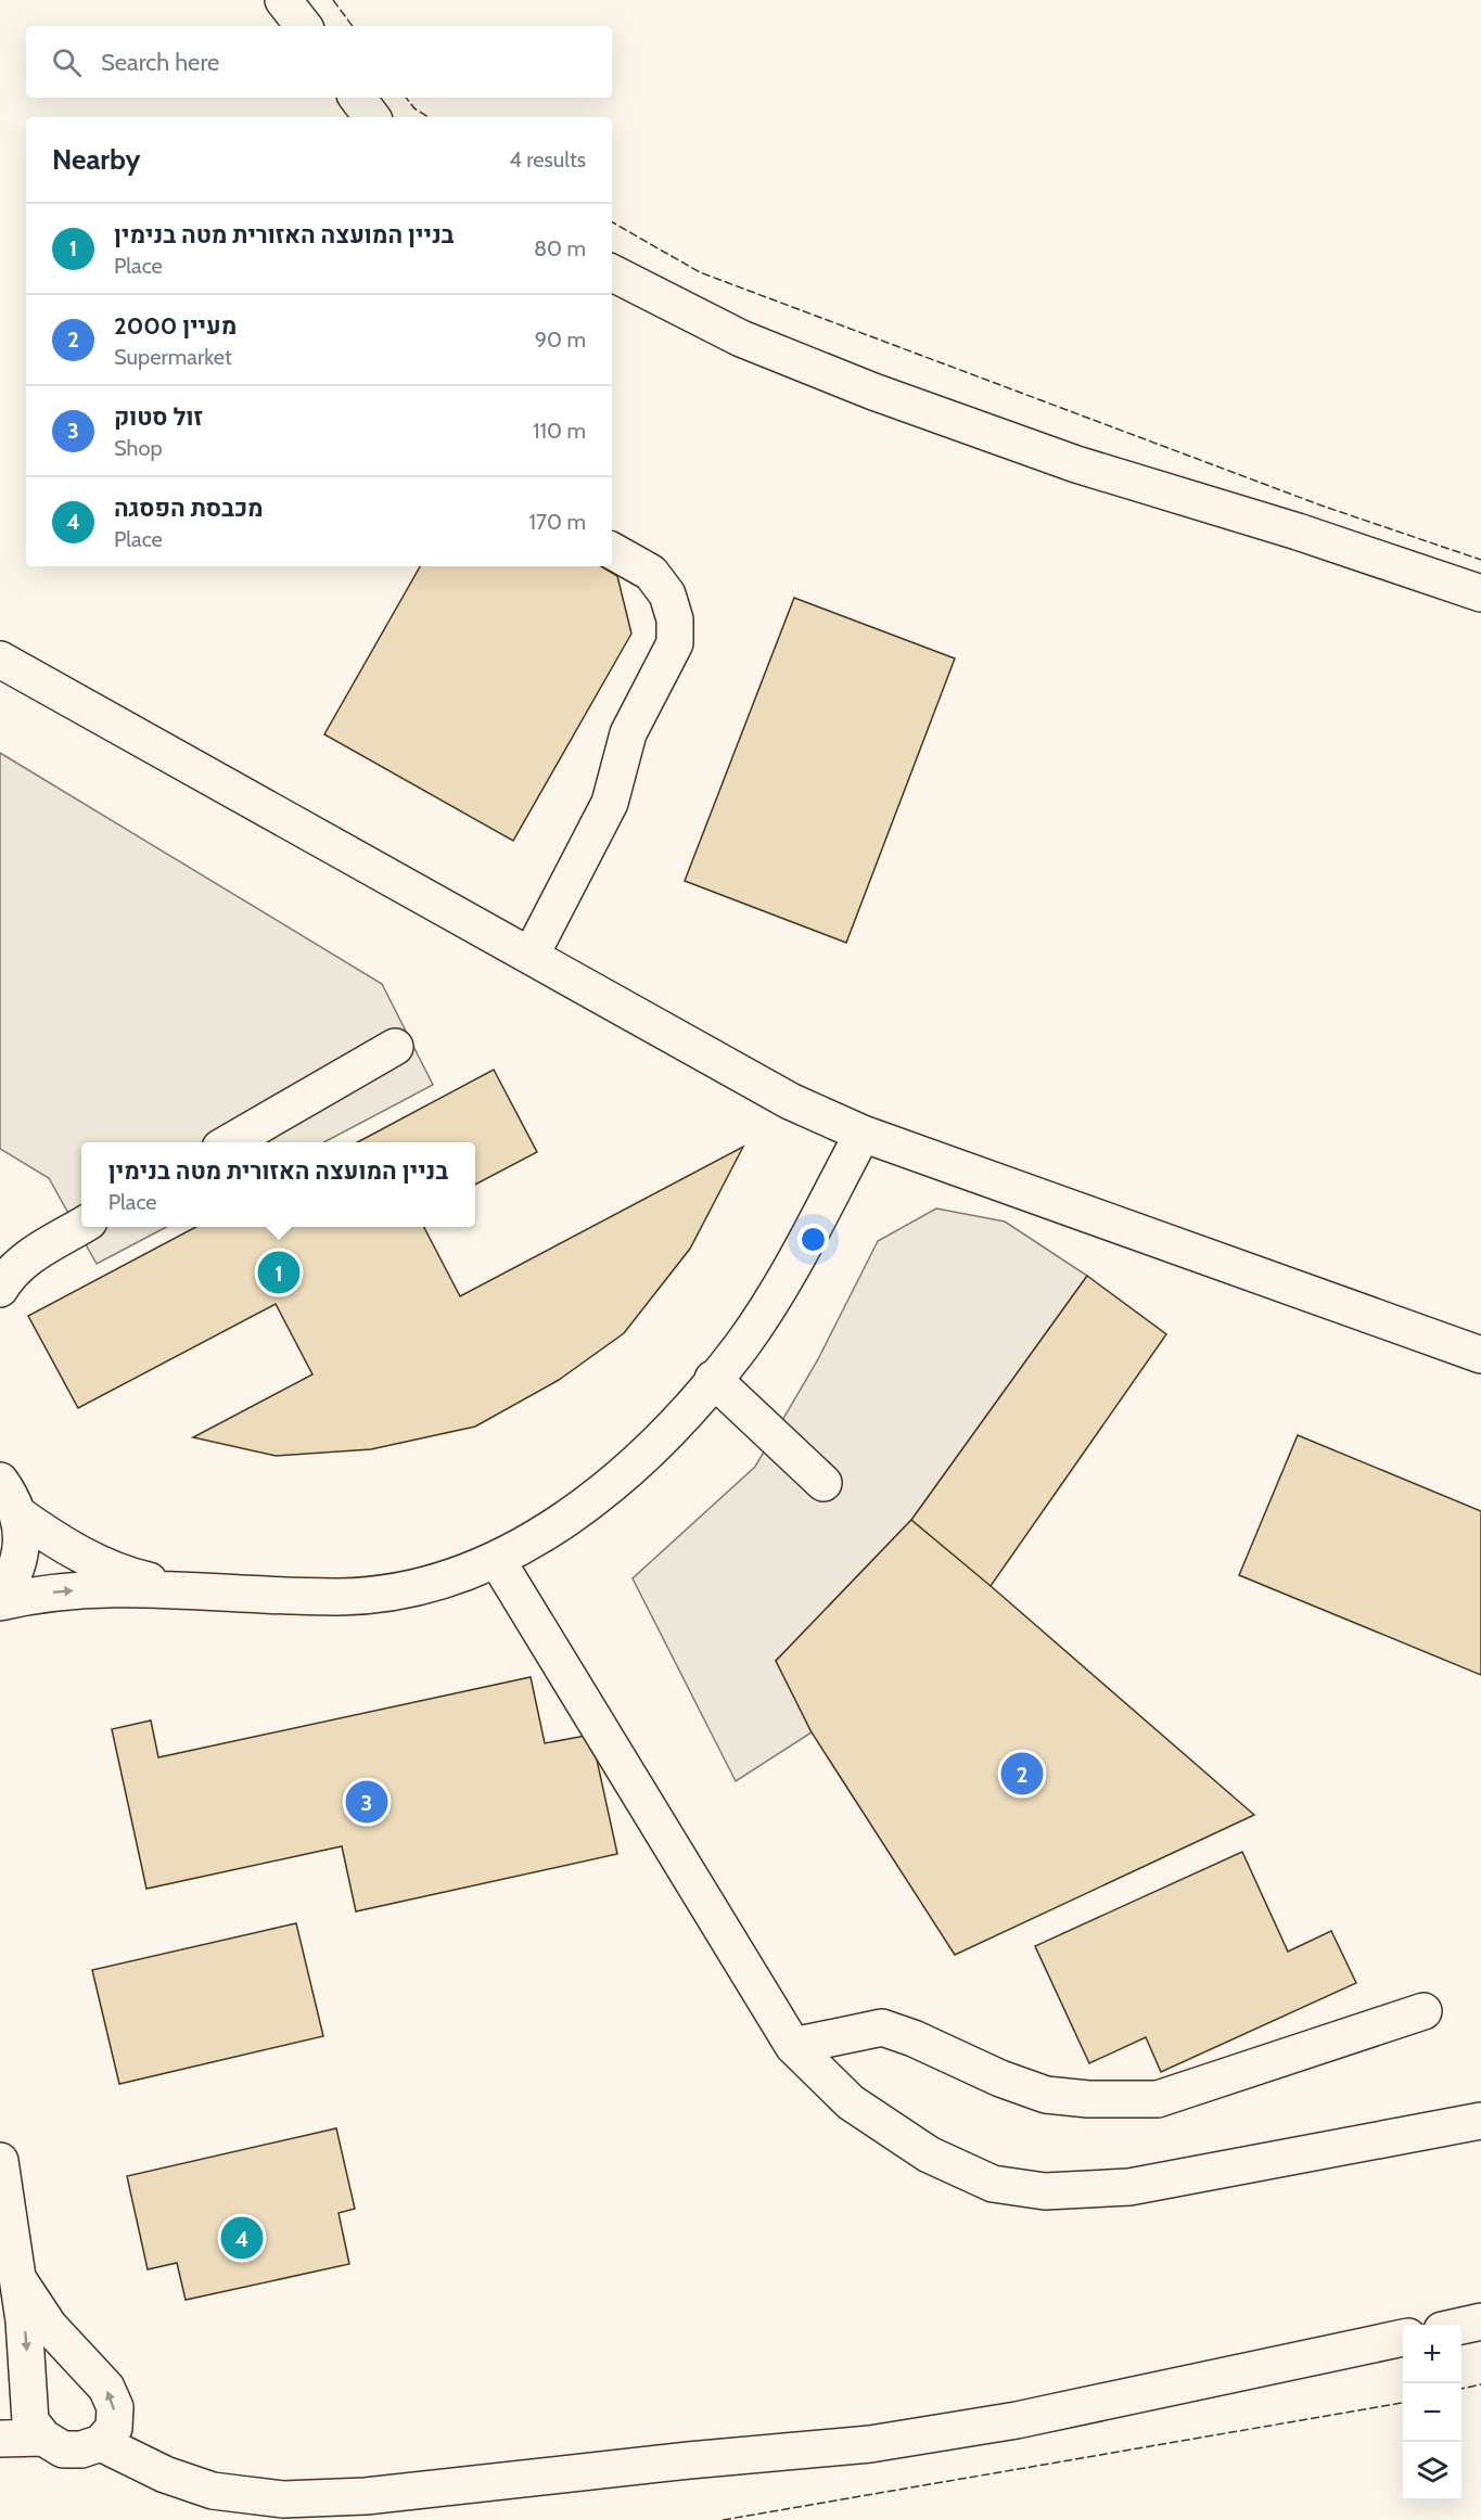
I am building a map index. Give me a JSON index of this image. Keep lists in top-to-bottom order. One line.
{"page":{"search":"Search here","heading":["Nearby","4 results"],"list":[{"mark":"1","name":"בניין המועצה האזורית מטה בנימין","note":"Place","value":"80 m"},{"mark":"2","name":"מעיין 2000","note":"Supermarket","value":"90 m"},{"mark":"3","name":"זול סטוק","note":"Shop","value":"110 m"},{"mark":"4","name":"מכבסת הפסגה","note":"Place","value":"170 m"}],"popup":["בניין המועצה האזורית מטה בנימין","Place"],"pins":["1","2","3","4"],"map_buttons":["+","−"]}}
